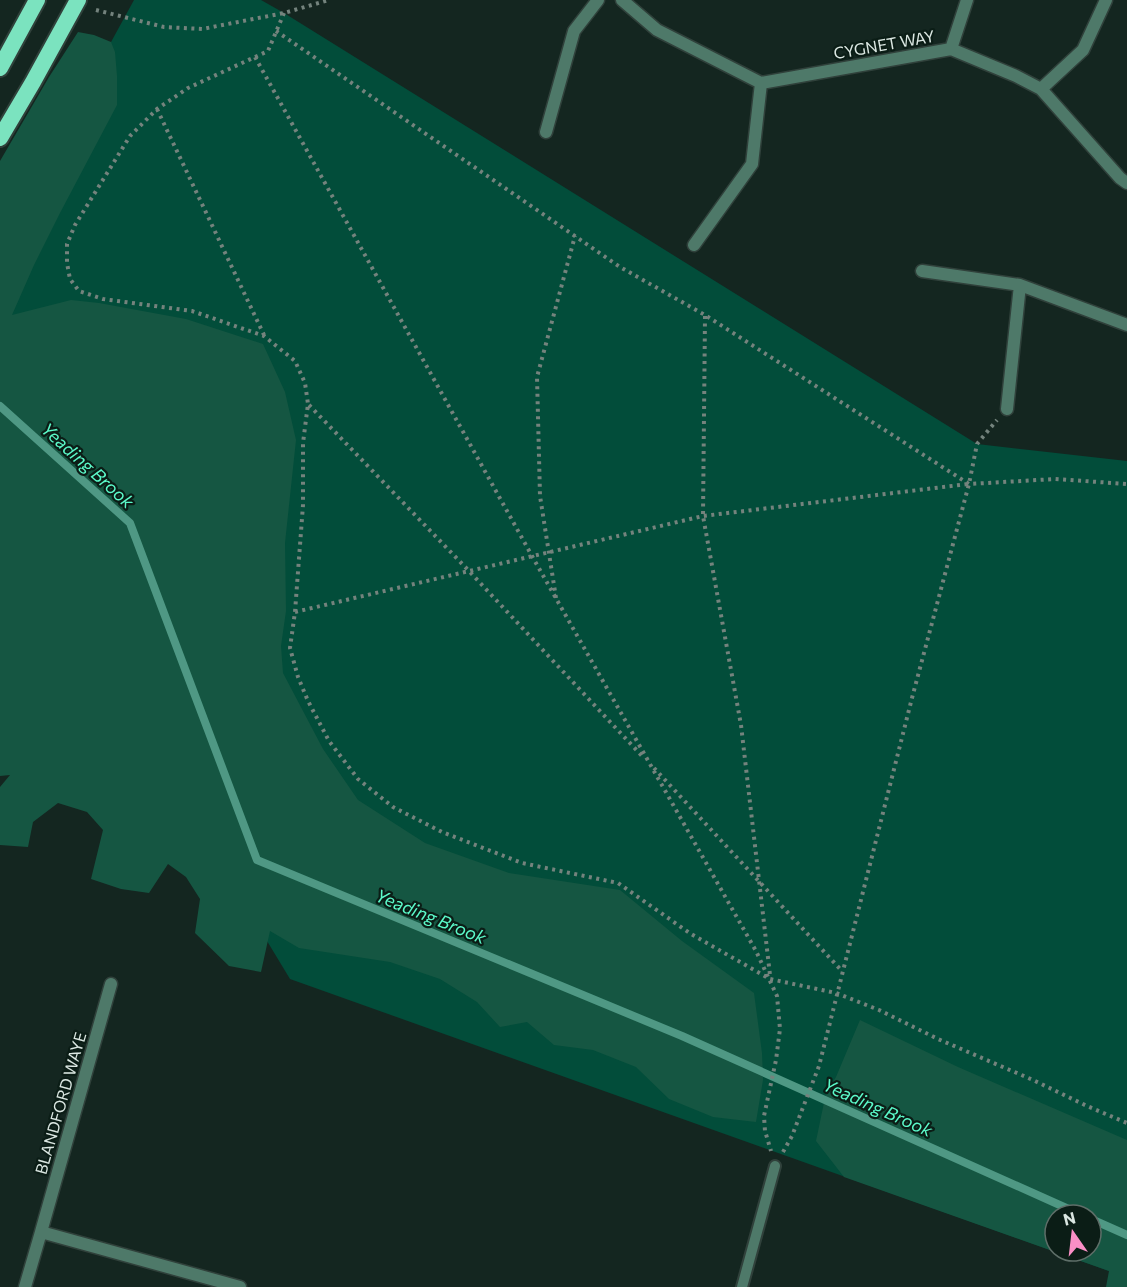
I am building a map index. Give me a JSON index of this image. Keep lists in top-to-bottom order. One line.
{"streets":{"street":["CYGNET WAY","BLANDFORD WAYE"]},"water":["Yeading Brook"],"north":"top"}
